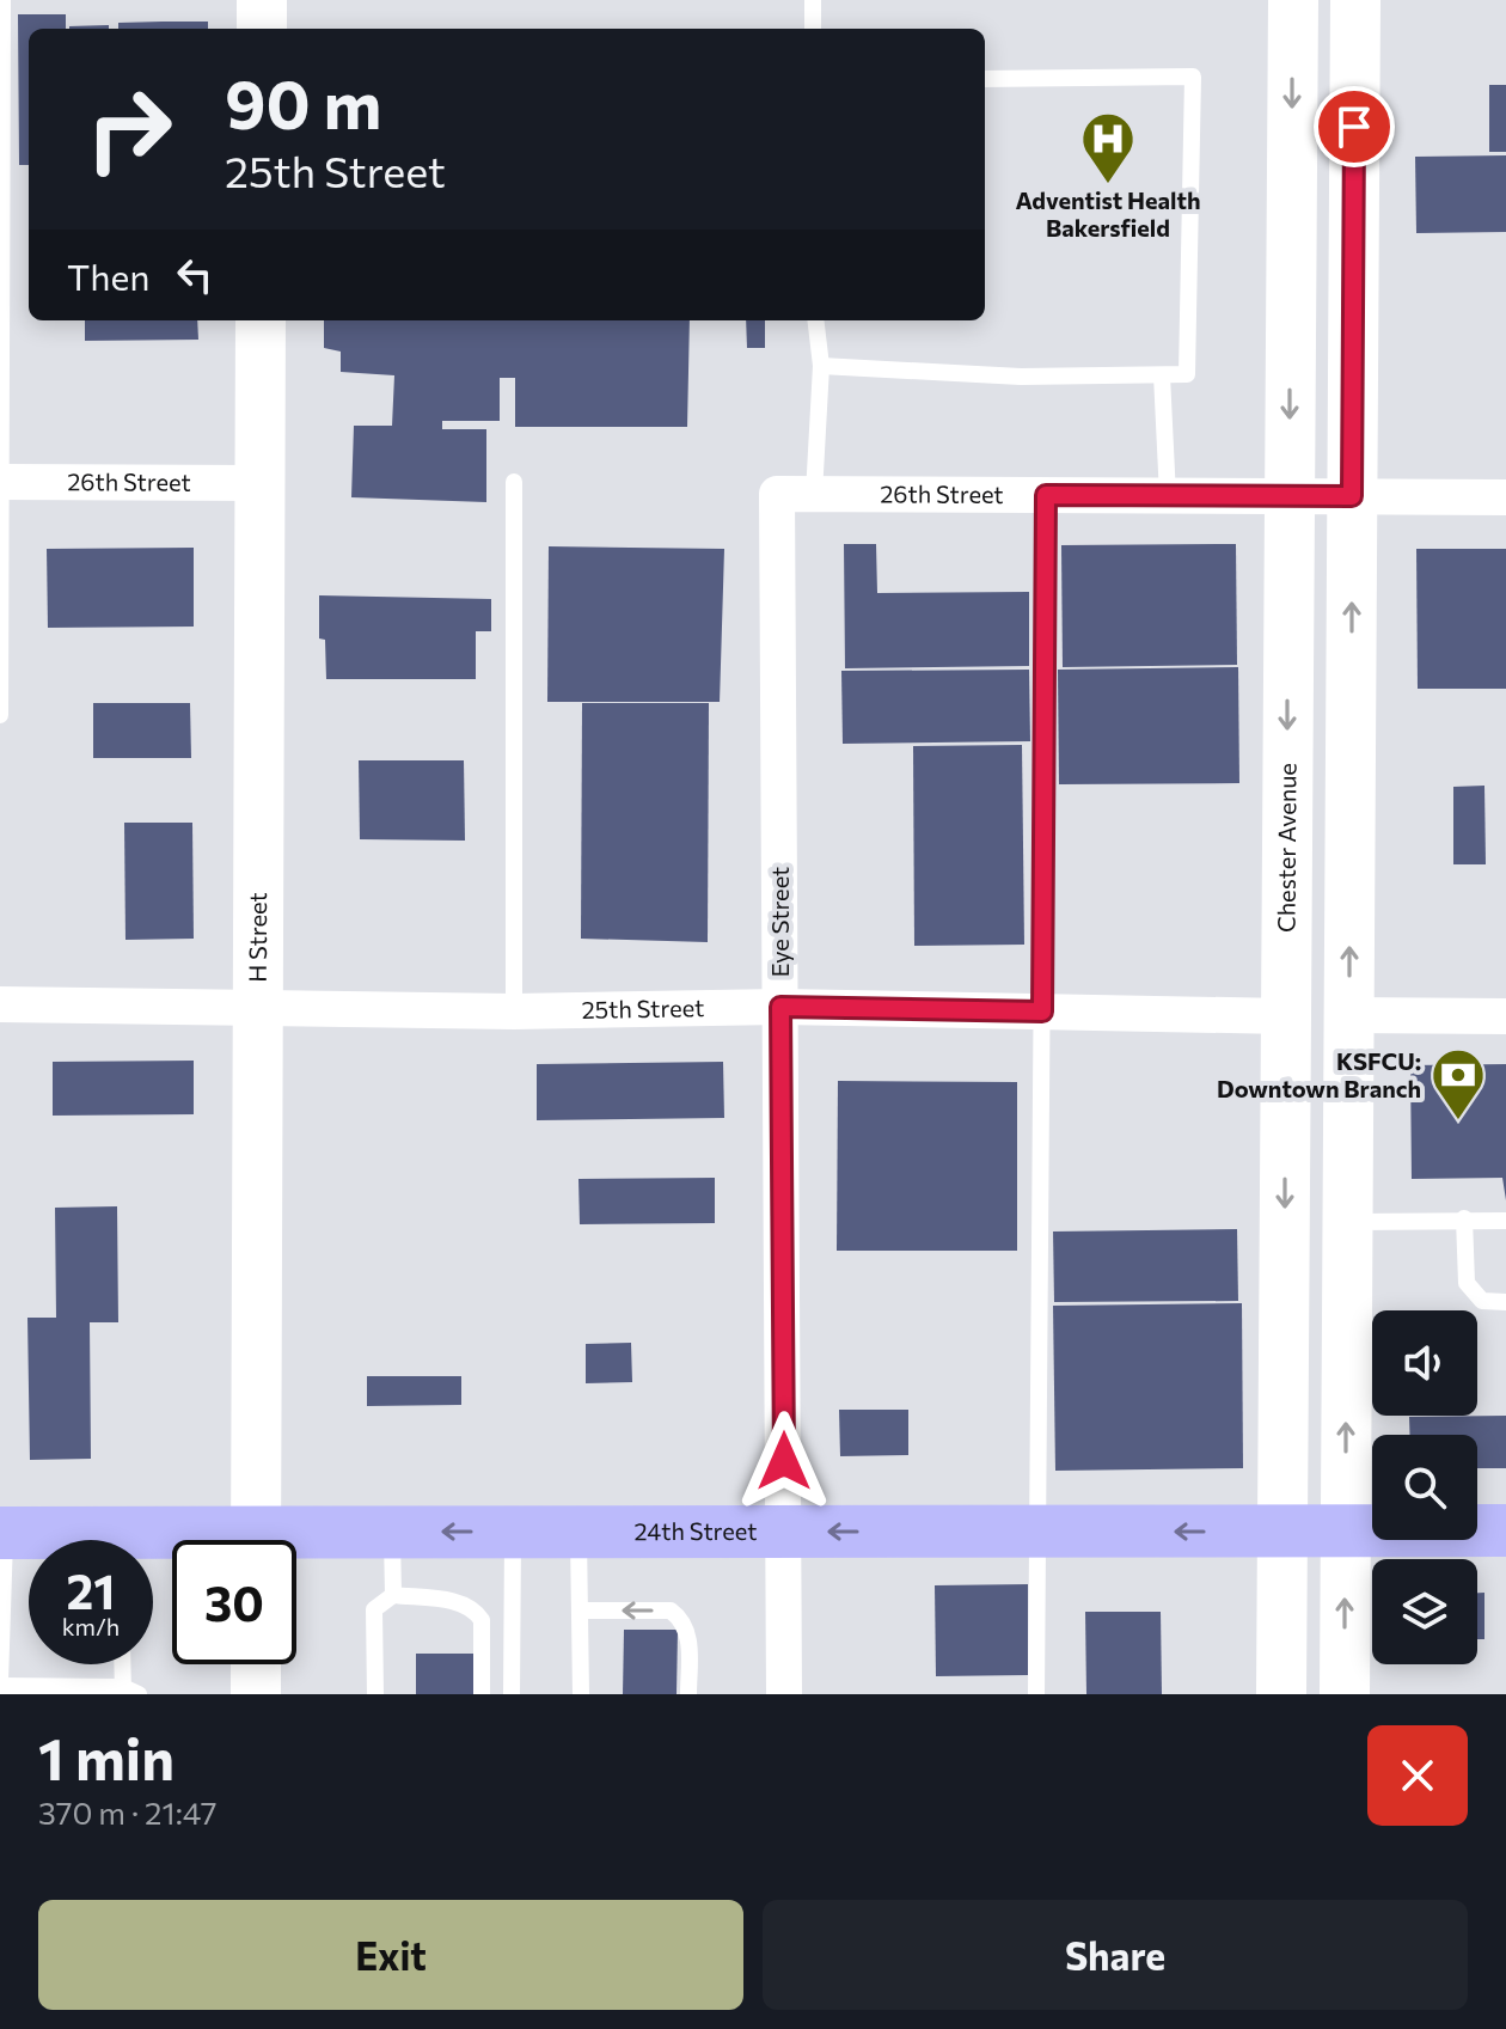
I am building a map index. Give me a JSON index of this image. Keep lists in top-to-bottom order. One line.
{"streets":{"main road":["Chester Avenue","H Street","24th Street"],"street":["26th Street","Eye Street","25th Street"]},"crossings":[["26th Street","Chester Avenue"],["26th Street","Eye Street"],["26th Street","H Street"],["Chester Avenue","25th Street"],["Chester Avenue","24th Street"],["Eye Street","25th Street"],["Eye Street","24th Street"],["H Street","25th Street"]],"one_way":["24th Street"],"places":{"hospital":["Adventist Health Bakersfield"],"bank":["KSFCU: Downtown Branch"]},"page":{"turn":["90 m","25th Street"],"then":"Then","speed":"21 km/h","limit":"30","heading":["1 min","370 m · 21:47"],"buttons":["Exit","Share"]}}
